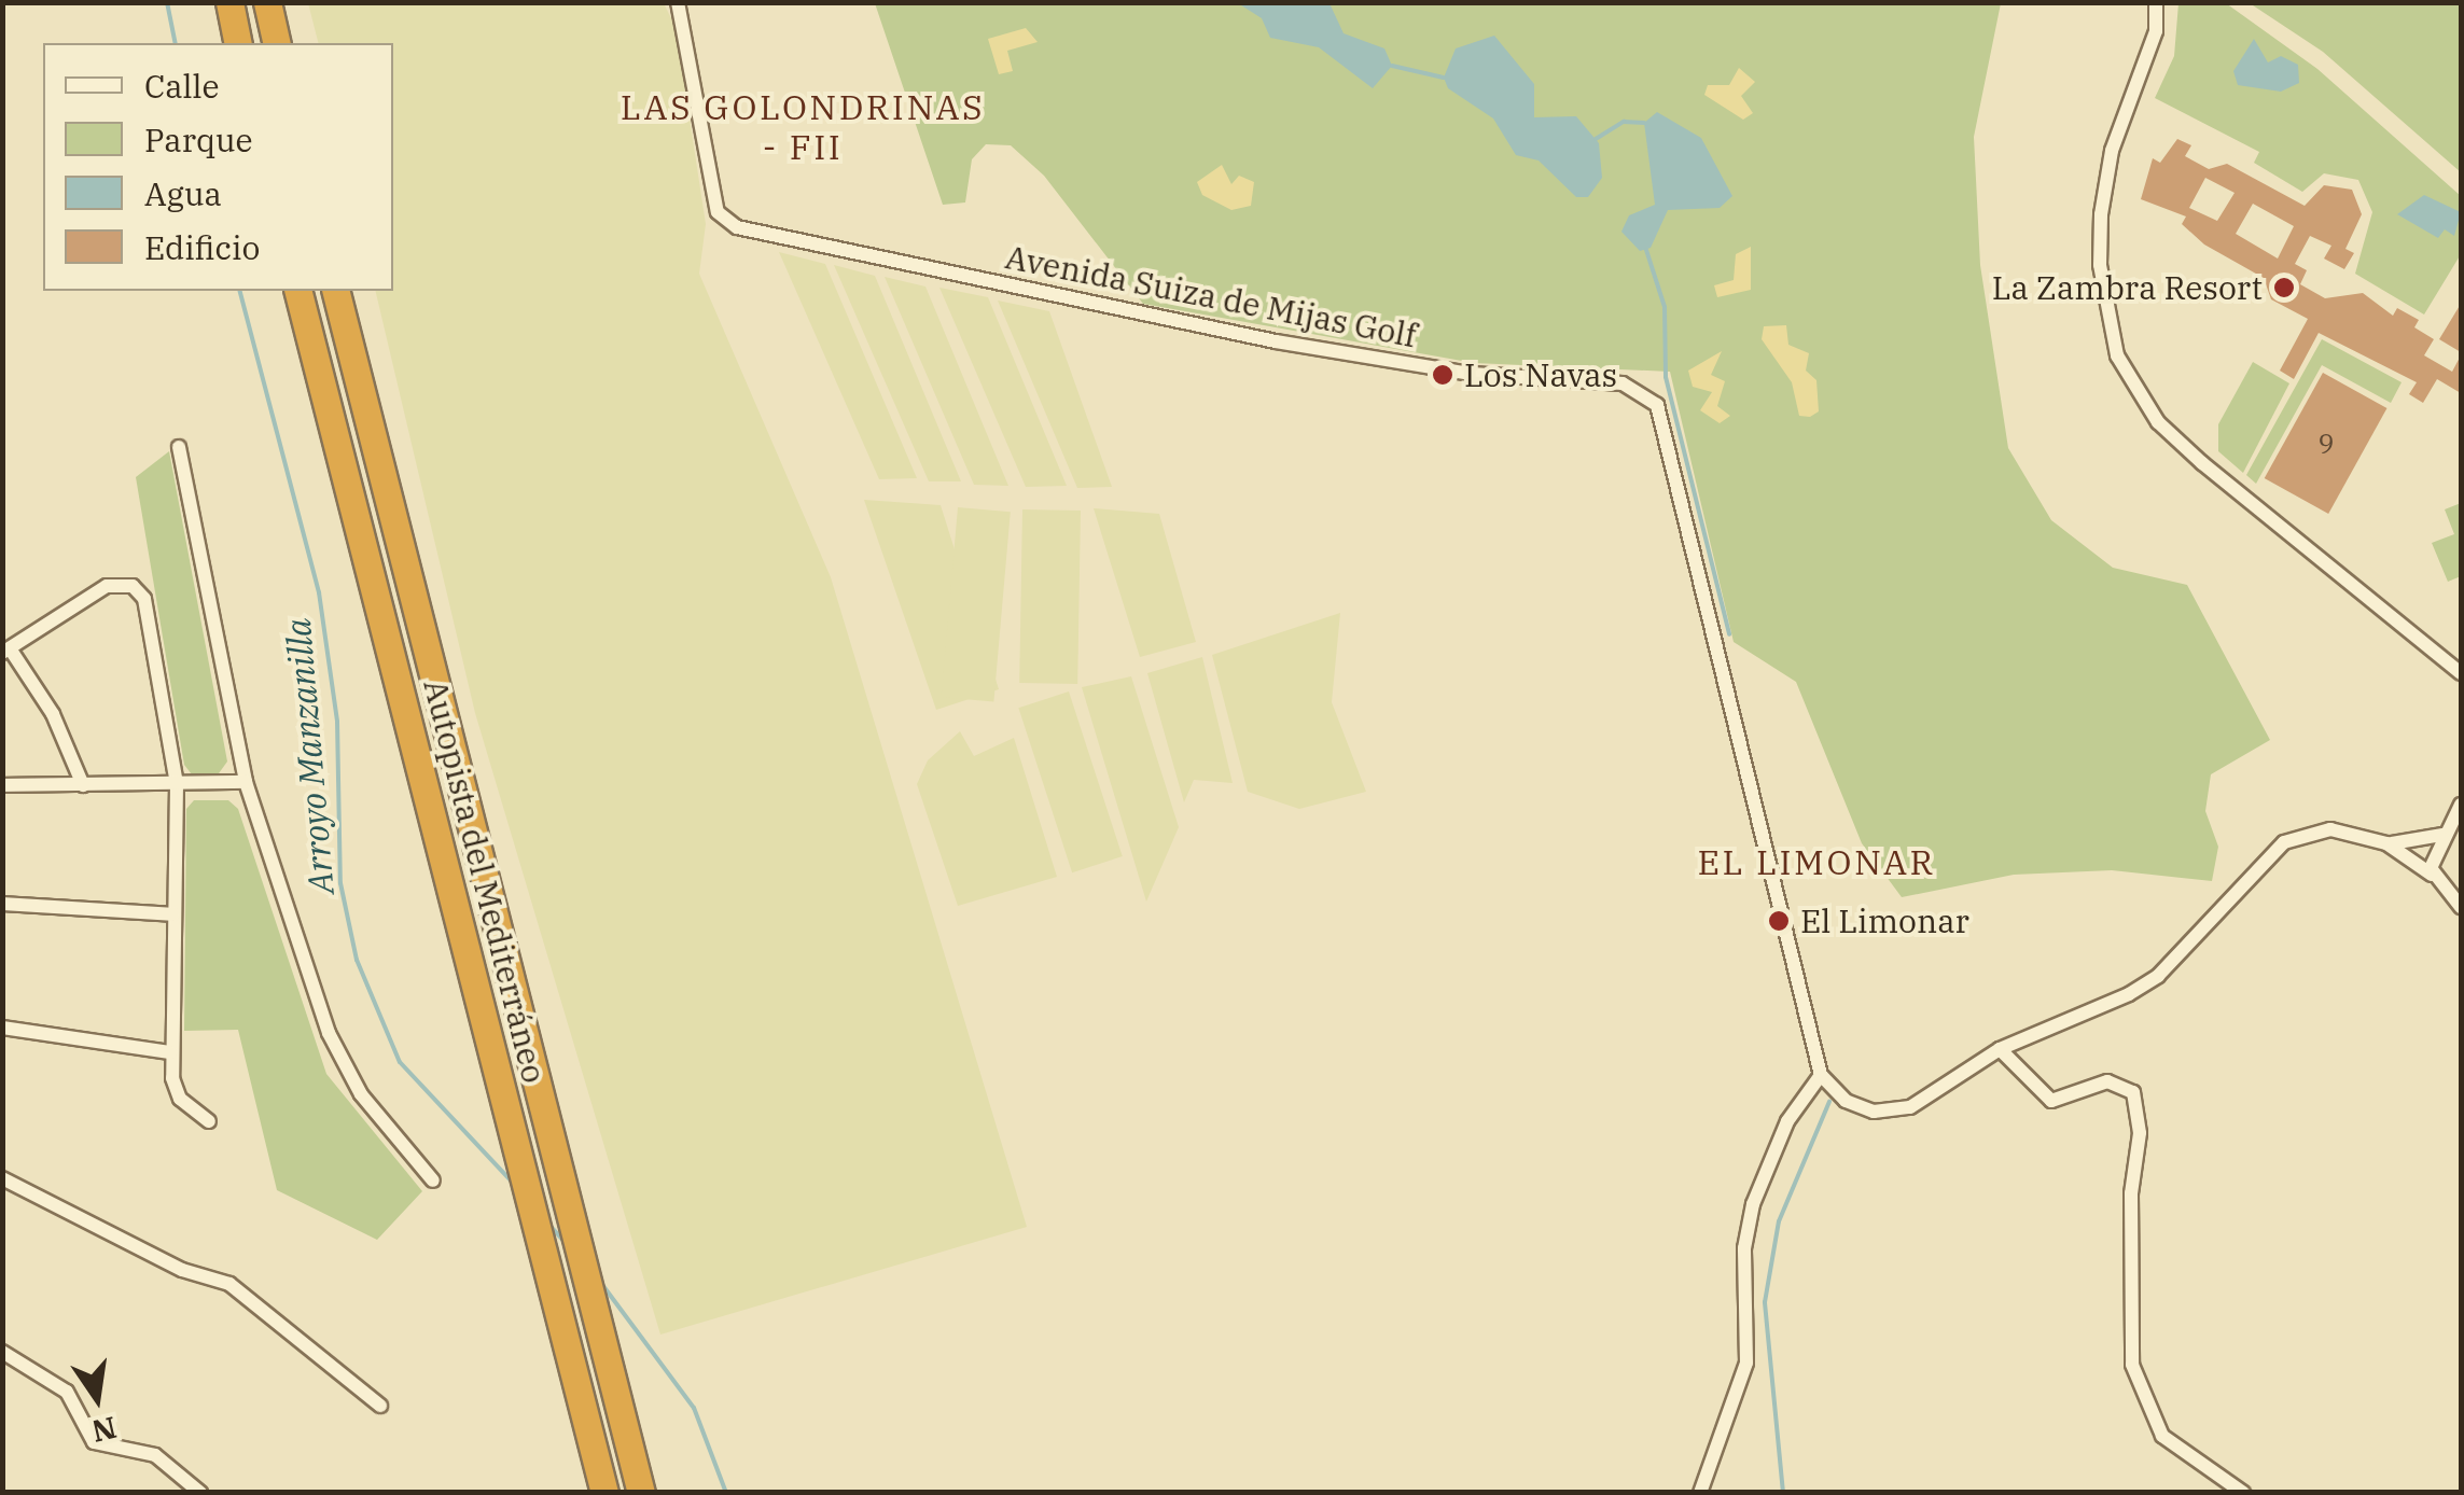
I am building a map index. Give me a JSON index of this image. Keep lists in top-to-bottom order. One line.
{"streets":{"highway":["Autopista del Mediterráneo"],"street":["Avenida Suiza de Mijas Golf"]},"districts":["LAS GOLONDRINAS - FII","EL LIMONAR"],"water":["Arroyo Manzanilla"],"places":["La Zambra Resort","Los Navas","El Limonar"],"house_numbers":["9"],"legend":["Calle","Parque","Agua","Edificio"],"north":"bottom"}
